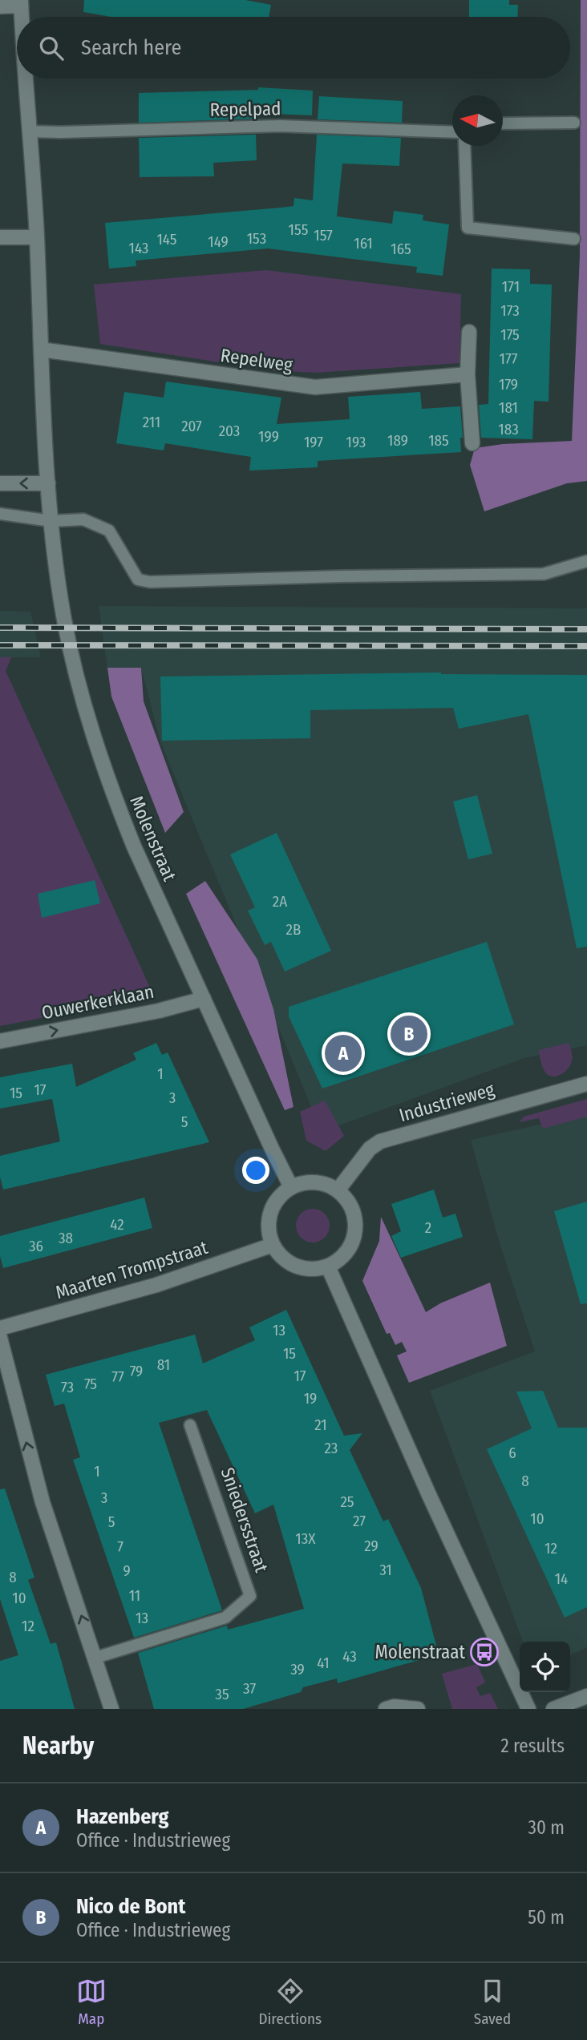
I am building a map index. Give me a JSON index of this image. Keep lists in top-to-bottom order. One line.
{"streets":{"street":["Repelweg","Molenstraat","Ouwerkerklaan","Industrieweg","Maarten Trompstraat"],"lane":["Repelpad","Sniedersstraat"]},"crossings":[["Molenstraat","Ouwerkerklaan"],["Molenstraat","Industrieweg"],["Molenstraat","Maarten Trompstraat"],["Industrieweg","Maarten Trompstraat"]],"one_way":["Ouwerkerklaan"],"places":{"bus stop":["Molenstraat"]},"house_numbers":["155","157","153","145","149","161","143","165","171","173","175","177","179","181","211","207","183","203","199","189","185","197","193","2A","2B","1","17","15","3","5","42","2","38","36","13","15","81","79","17","77","75","73","19","21","23","6","1","8","3","25","10","27","5","13X","29","7","12","31","9","8","14","11","10","13","12","43","41","39","37","35"],"north":"left","page":{"search":"Search here","pins":["B","A"],"heading":["Nearby","2 results"],"list":[{"mark":"A","name":"Hazenberg","note":"Office · Industrieweg","value":"30 m"},{"mark":"B","name":"Nico de Bont","note":"Office · Industrieweg","value":"50 m"}],"nav":["Map","Directions","Saved"]}}
